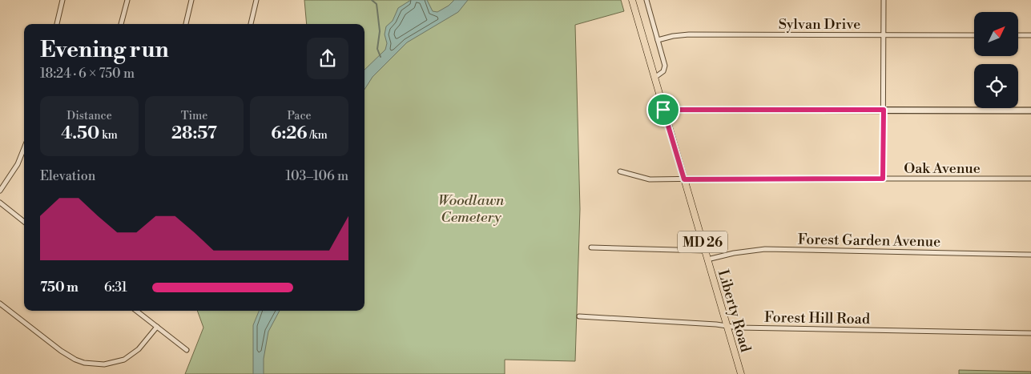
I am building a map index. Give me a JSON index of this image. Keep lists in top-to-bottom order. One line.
{"streets":{"main road":["MD 26","Liberty Road"],"street":["Sylvan Drive","Oak Avenue","Forest Garden Avenue","Forest Hill Road"]},"crossings":[["Oak Avenue","Liberty Road"],["Forest Garden Avenue","Liberty Road"],["Liberty Road","Forest Hill Road"]],"parks":["Woodlawn Cemetery"],"north":"top right","page":{"heading":["Evening run","18:24 · 6 × 750 m"],"stats":[["Distance","4.50 km"],["Time","28:57"],["Pace","6:26 /km"]],"chart":["Elevation","103–106 m"],"list":[{"name":"750 m","note":"6:31"}]}}
